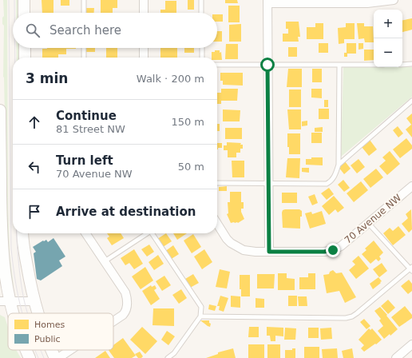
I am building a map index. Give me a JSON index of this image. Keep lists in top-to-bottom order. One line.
{"streets":{"street":["70 Avenue NW"]},"legend":["Homes","Public"],"page":{"map_buttons":["+","−"],"search":"Search here","heading":["3 min","Walk · 200 m"],"list":[["Continue","81 Street NW","150 m"],["Turn left","70 Avenue NW","50 m"],"Arrive at destination"]}}
